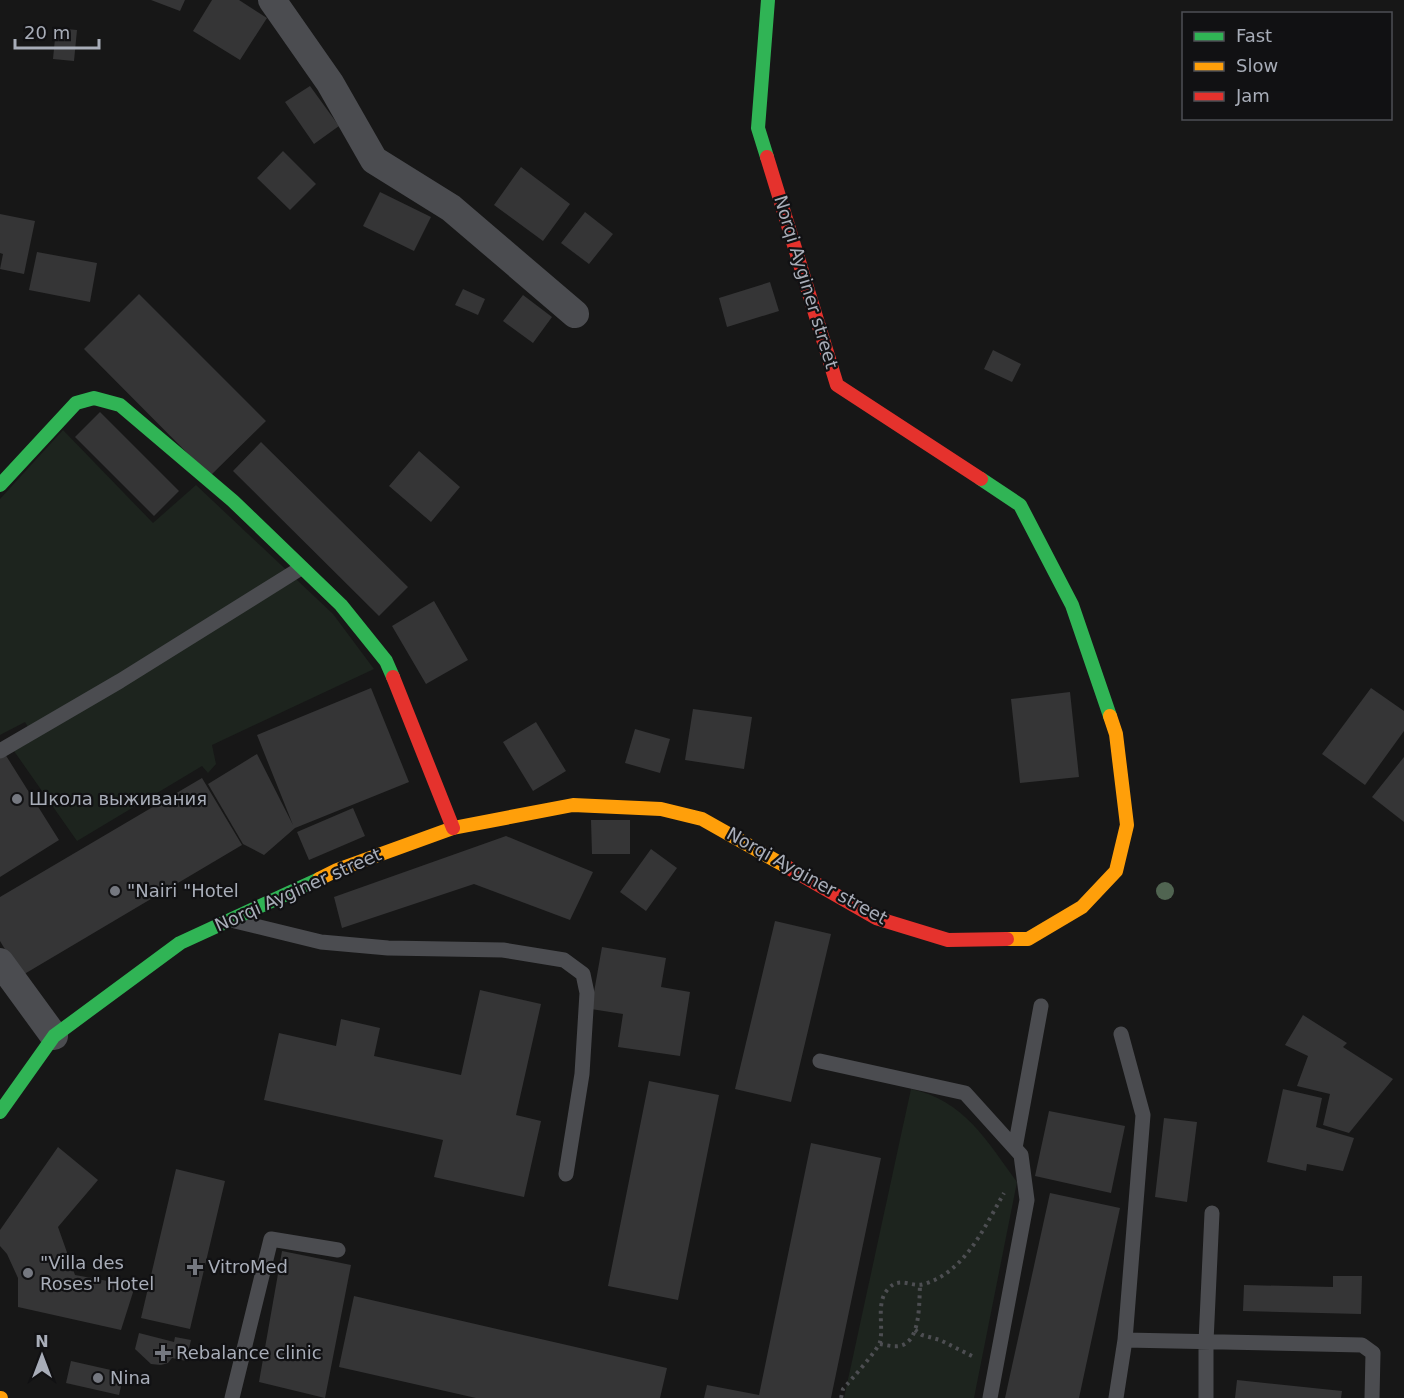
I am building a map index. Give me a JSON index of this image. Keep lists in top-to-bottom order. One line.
{"streets":{"street":["Norqi Ayginer street"]},"places":{"other":["Школа выживания","\"Nairi \"Hotel","\"Villa des Roses\" Hotel","Nina"],"health":["VitroMed","Rebalance clinic"]},"legend":["Fast","Slow","Jam"],"scale_bar":"20 m","north":"top"}
